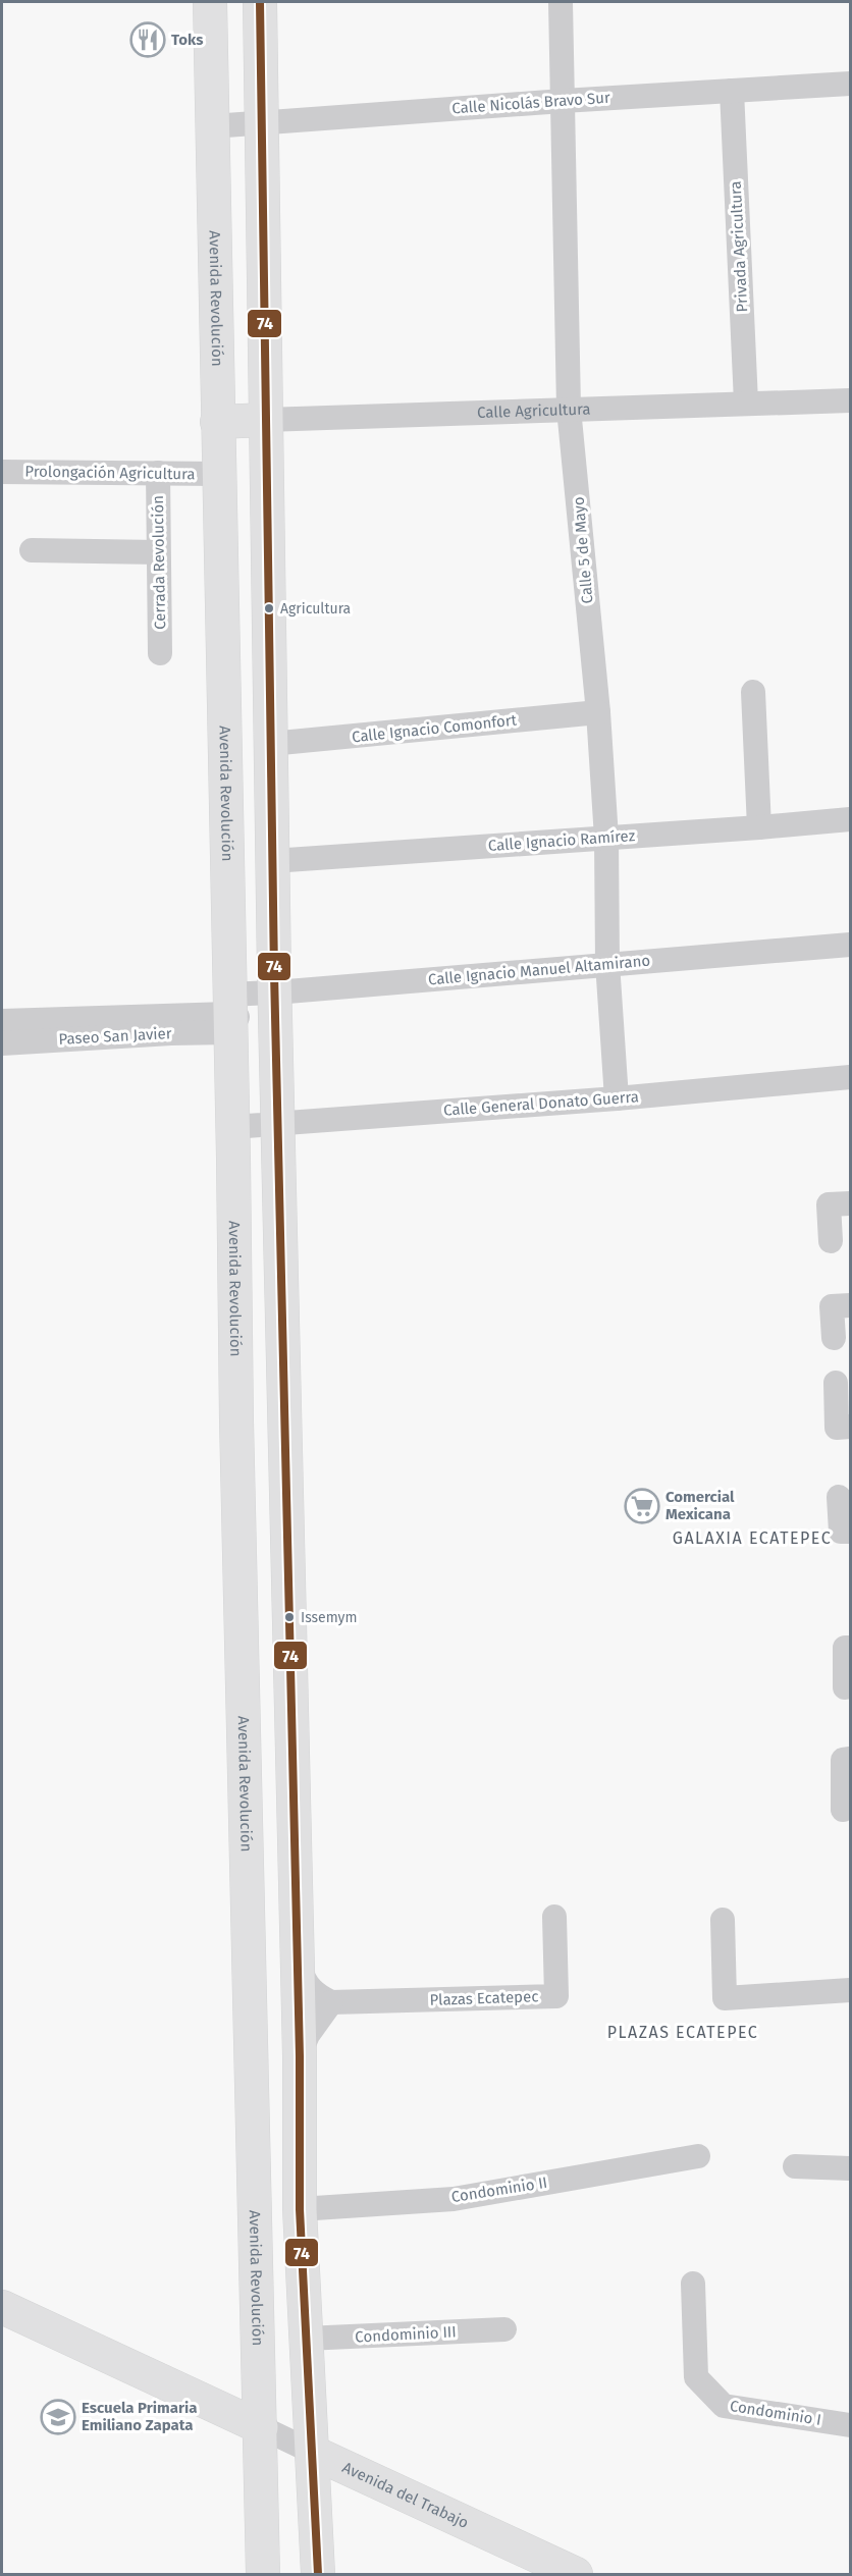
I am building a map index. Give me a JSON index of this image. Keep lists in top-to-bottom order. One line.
{"streets":{"main road":["Avenida Revolución","Calle Agricultura","Avenida del Trabajo"],"street":["Calle Nicolás Bravo Sur","Privada Agricultura","Prolongación Agricultura","Calle 5 de Mayo","Cerrada Revolución","Calle Ignacio Comonfort","Calle Ignacio Ramírez","Calle Ignacio Manuel Altamirano","Paseo San Javier","Calle General Donato Guerra","Plazas Ecatepec","Condominio II","Condominio III","Condominio I"]},"crossings":[["Calle Nicolás Bravo Sur","Privada Agricultura"],["Calle Nicolás Bravo Sur","Avenida Revolución"],["Calle Nicolás Bravo Sur","Calle 5 de Mayo"],["Privada Agricultura","Calle Agricultura"],["Avenida Revolución","Calle Agricultura"],["Avenida Revolución","Prolongación Agricultura"],["Avenida Revolución","Calle Ignacio Comonfort"],["Avenida Revolución","Calle Ignacio Ramírez"],["Avenida Revolución","Calle Ignacio Manuel Altamirano"],["Avenida Revolución","Paseo San Javier"],["Avenida Revolución","Calle General Donato Guerra"],["Avenida Revolución","Condominio II"],["Avenida Revolución","Condominio III"],["Avenida Revolución","Avenida del Trabajo"],["Calle Agricultura","Calle 5 de Mayo"],["Prolongación Agricultura","Cerrada Revolución"],["Calle 5 de Mayo","Calle Ignacio Comonfort"],["Calle 5 de Mayo","Calle Ignacio Ramírez"],["Calle 5 de Mayo","Calle Ignacio Manuel Altamirano"],["Calle 5 de Mayo","Calle General Donato Guerra"],["Calle Ignacio Manuel Altamirano","Paseo San Javier"]],"districts":["GALAXIA ECATEPEC","PLAZAS ECATEPEC"],"places":{"restaurant":["Toks"],"other":["Agricultura","Issemym"],"supermarket":["Comercial Mexicana"],"school or university":["Escuela Primaria Emiliano Zapata"]},"lines":["transit line 74"]}
